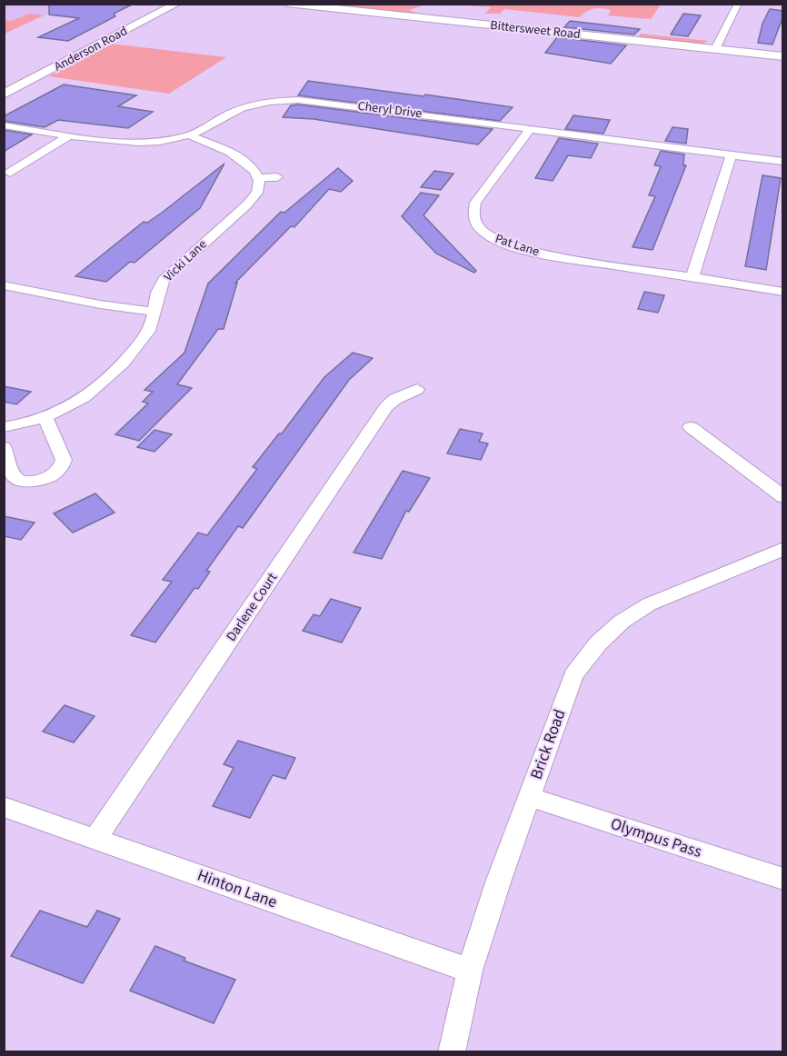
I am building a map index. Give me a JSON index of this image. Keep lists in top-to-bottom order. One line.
{"streets":{"street":["Bittersweet Road","Anderson Road","Cheryl Drive","Pat Lane","Vicki Lane","Darlene Court","Brick Road","Olympus Pass","Hinton Lane"]},"crossings":[["Cheryl Drive","Pat Lane"],["Darlene Court","Hinton Lane"],["Brick Road","Olympus Pass"],["Brick Road","Hinton Lane"]]}
